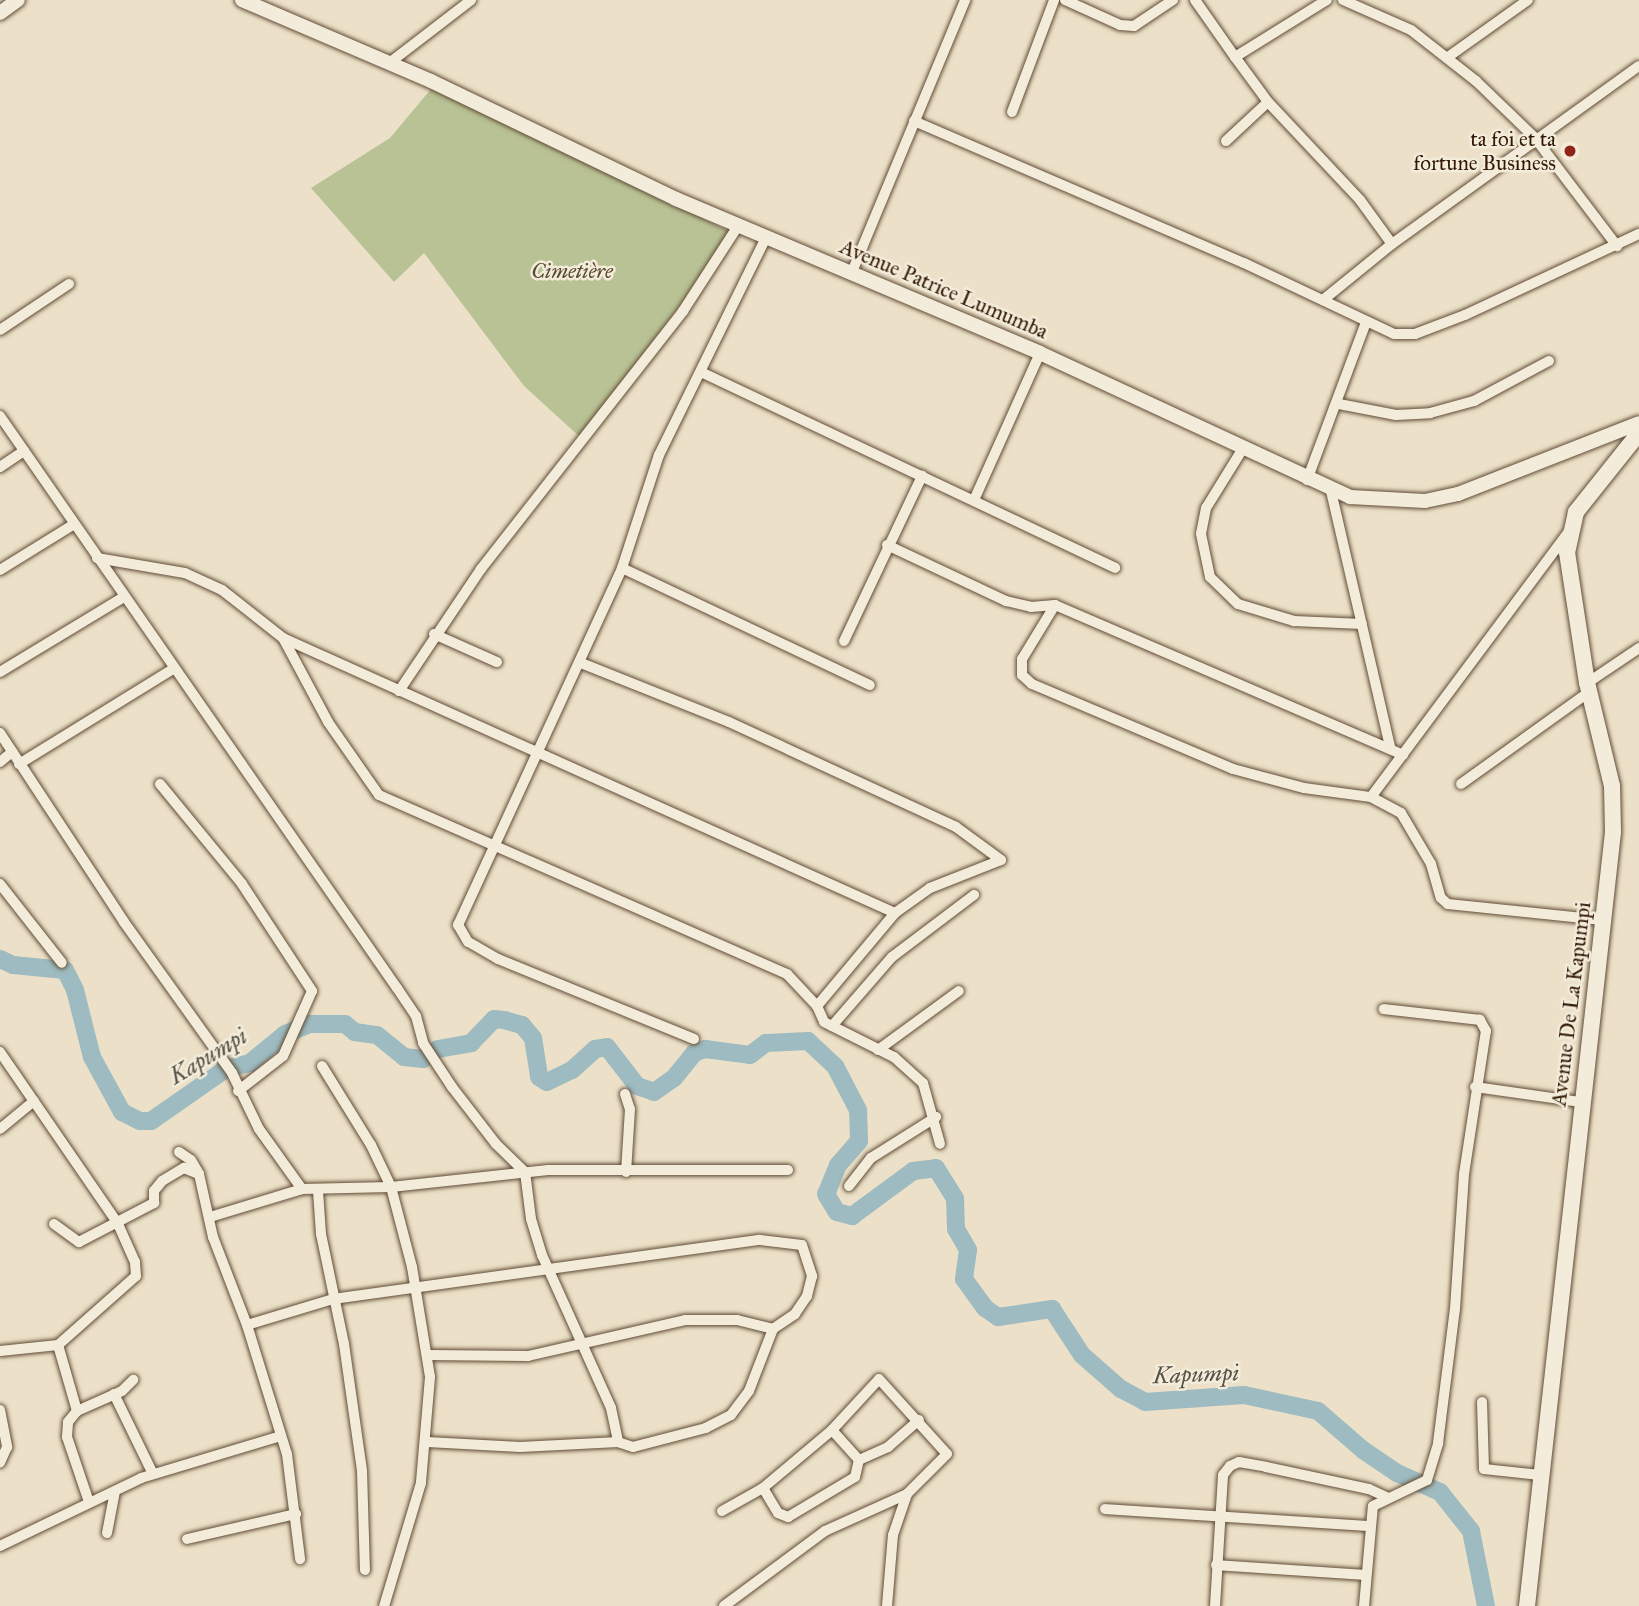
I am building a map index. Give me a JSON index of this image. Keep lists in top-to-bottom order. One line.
{"streets":{"main road":["Avenue De La Kapumpi"],"street":["Avenue Patrice Lumumba"]},"water":["Kapumpi"],"parks":["Cimetière"],"places":["ta foi et ta fortune Business"]}
